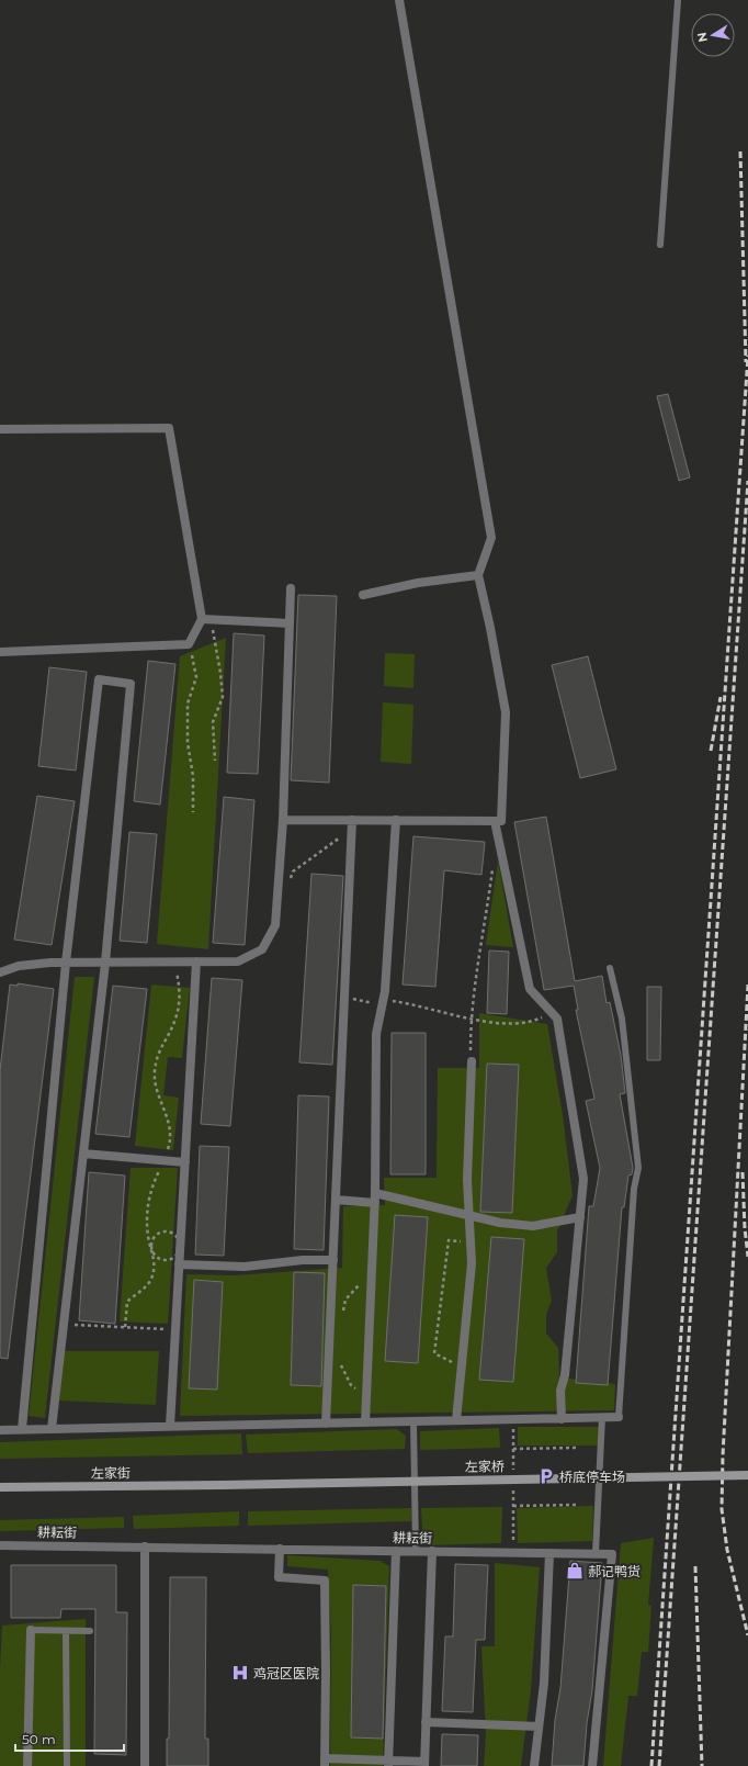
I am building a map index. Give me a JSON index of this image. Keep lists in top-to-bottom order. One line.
{"streets":{"main road":["左家桥","左家街"],"street":["耕耘街"]},"crossings":[["左家桥","左家街"]],"places":{"parking":["桥底停车场"],"shop":["郝记鸭货"],"hospital":["鸡冠区医院"]},"scale_bar":"50 m","north":"left"}
